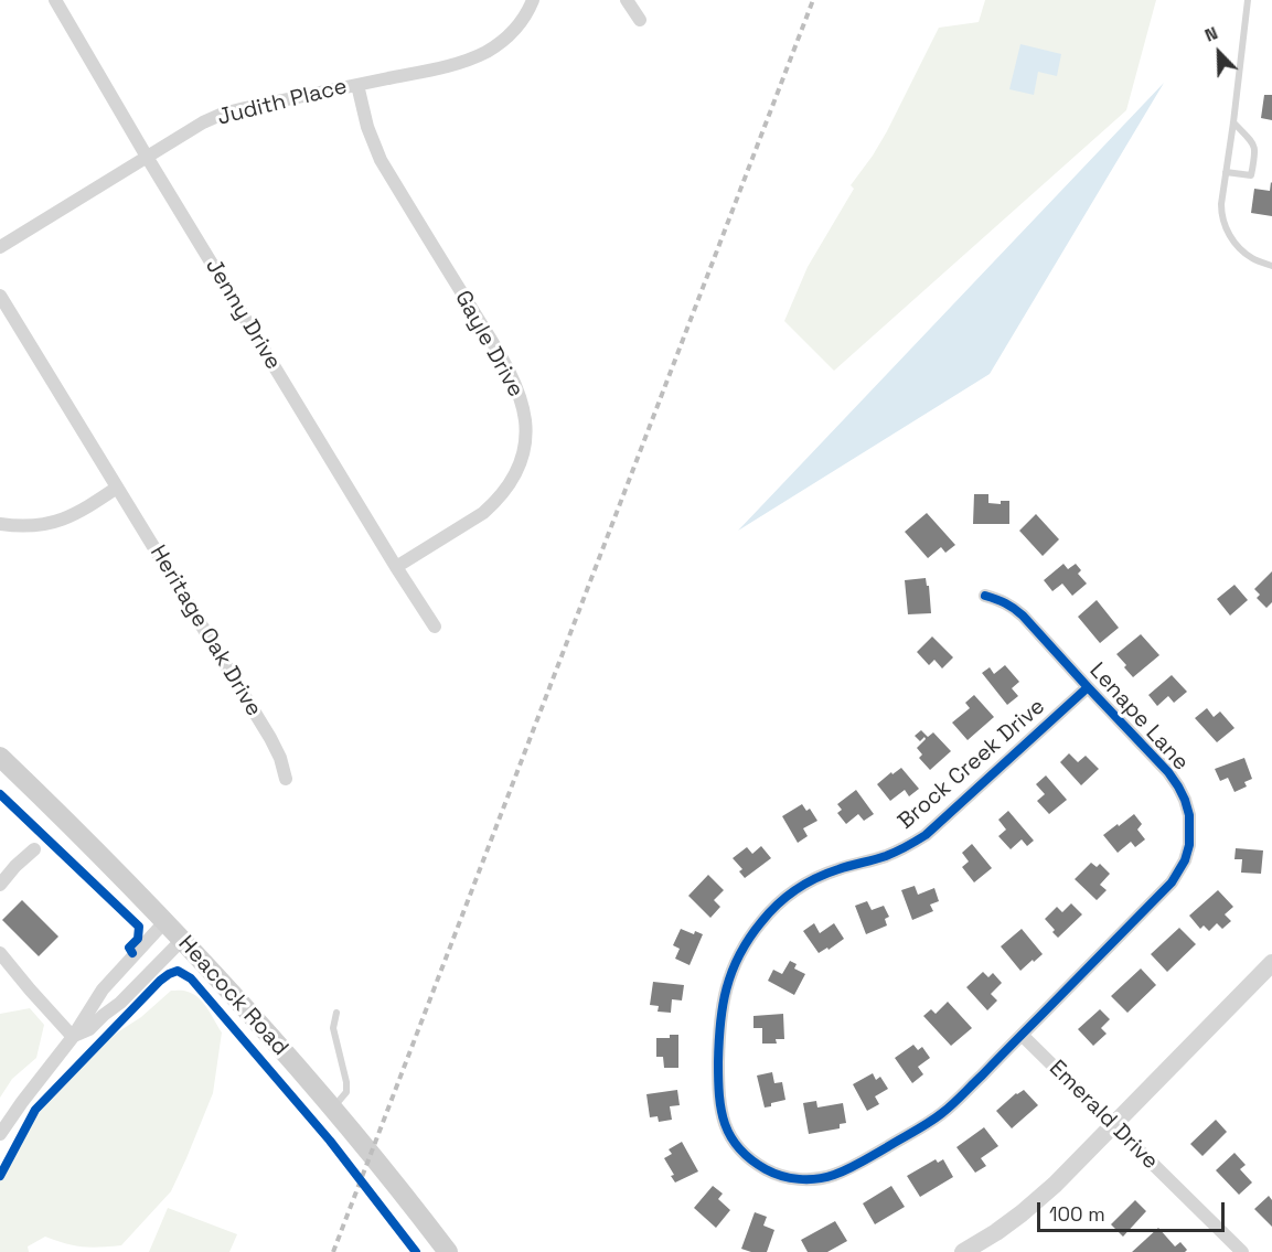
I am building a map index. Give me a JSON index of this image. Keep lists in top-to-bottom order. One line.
{"streets":{"main road":["Heacock Road"],"street":["Judith Place","Jenny Drive","Gayle Drive","Heritage Oak Drive","Lenape Lane","Brock Creek Drive","Emerald Drive"]},"crossings":[["Judith Place","Jenny Drive"],["Judith Place","Gayle Drive"],["Jenny Drive","Gayle Drive"],["Lenape Lane","Brock Creek Drive"],["Lenape Lane","Emerald Drive"],["Brock Creek Drive","Emerald Drive"]],"scale_bar":"100 m","north":"top left"}
